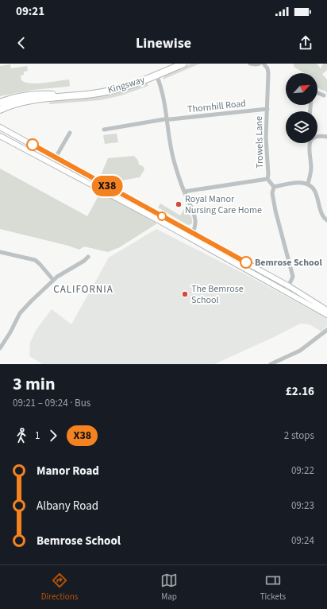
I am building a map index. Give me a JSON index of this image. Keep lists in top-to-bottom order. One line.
{"streets":{"highway":["Kingsway"],"street":["Thornhill Road","Trowels Lane"]},"crossings":[["Thornhill Road","Trowels Lane"]],"districts":["CALIFORNIA"],"places":["Royal Manor Nursing Care Home","Bemrose School","The Bemrose School"],"lines":["bus line X38"],"north":"top right","page":{"status":"09:21","header":"Linewise","on_map":"X38","heading":["3 min","09:21 – 09:24 · Bus","£2.16"],"legs":["1","X38","2 stops"],"list":[{"name":"Manor Road","value":"09:22"},{"name":"Albany Road","value":"09:23"},{"name":"Bemrose School","value":"09:24"}],"tabs":["Directions","Map","Tickets"]}}
